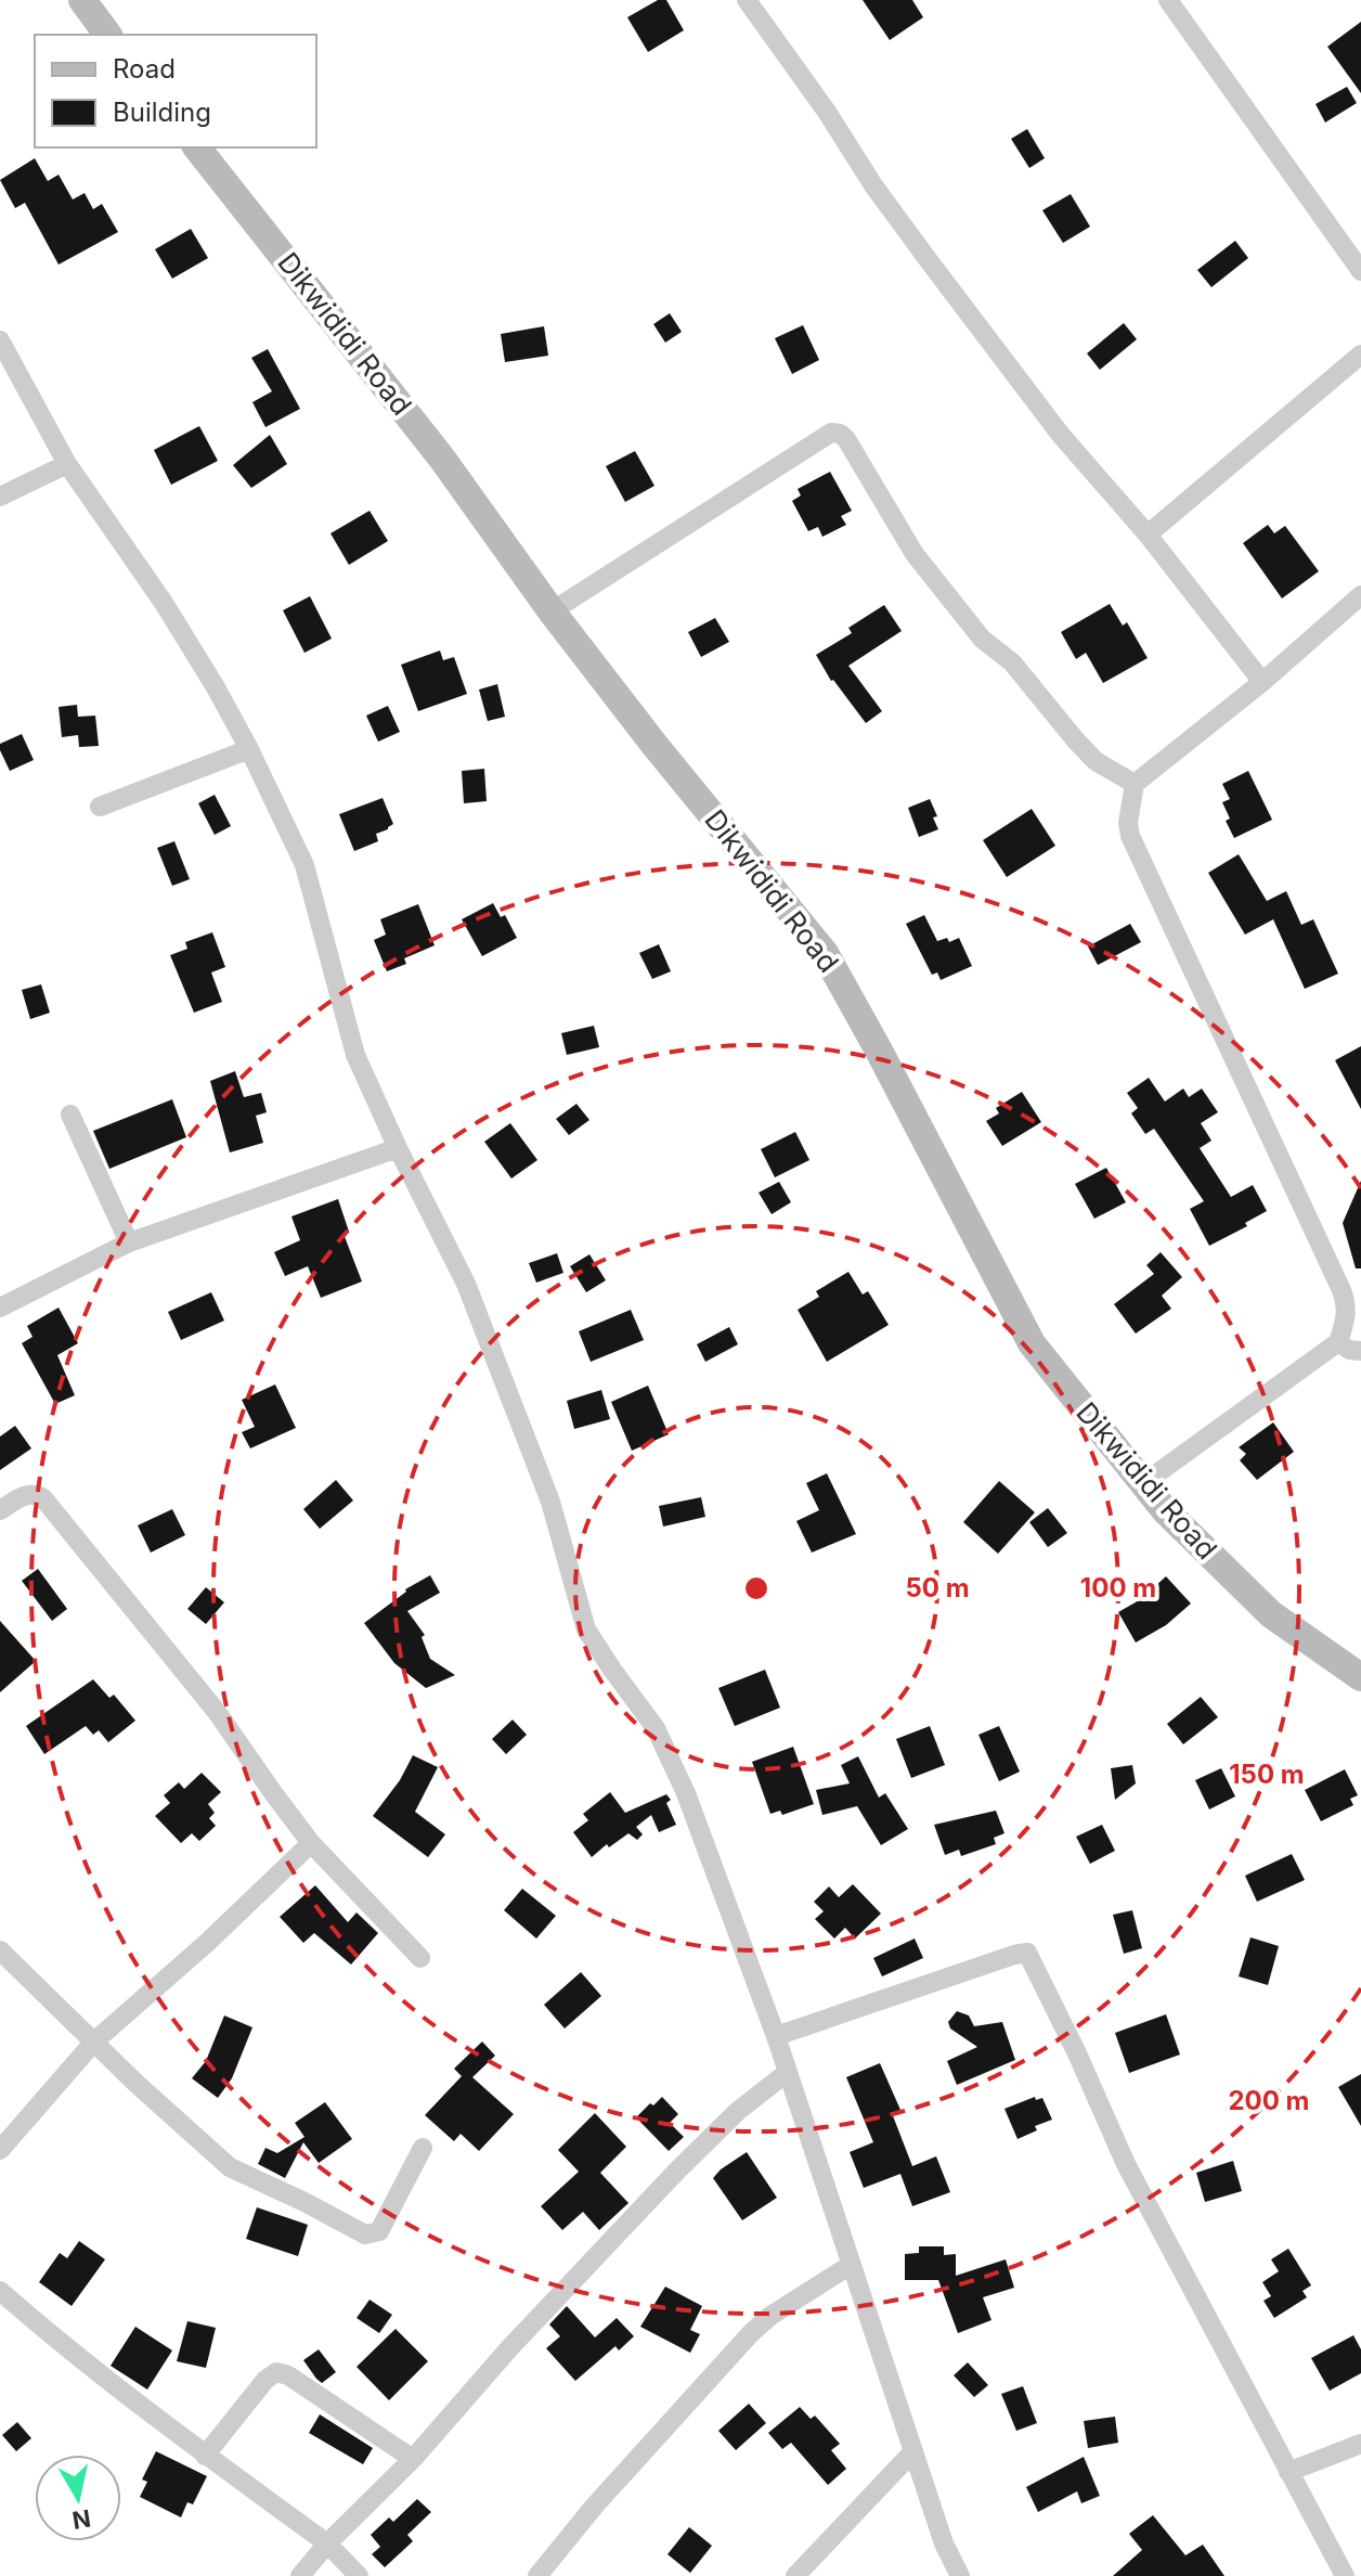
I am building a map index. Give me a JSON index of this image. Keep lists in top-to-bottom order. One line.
{"streets":{"street":["Dikwididi Road"]},"legend":["Road","Building"],"north":"bottom","rings":["50 m","100 m","150 m","200 m"]}
